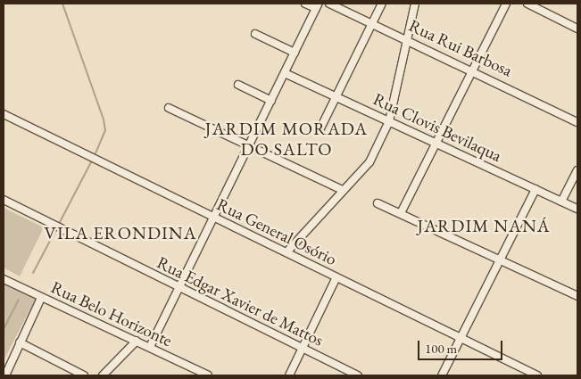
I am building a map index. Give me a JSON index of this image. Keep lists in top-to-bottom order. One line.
{"streets":{"street":["Rua Rui Barbosa","Rua Clovis Bevilaqua","Rua General Osório","Rua Edgar Xavier de Mattos","Rua Belo Horizonte"]},"districts":["JARDIM MORADA DO SALTO","JARDIM NANÁ","VILA ERONDINA"],"scale_bar":"100 m"}
